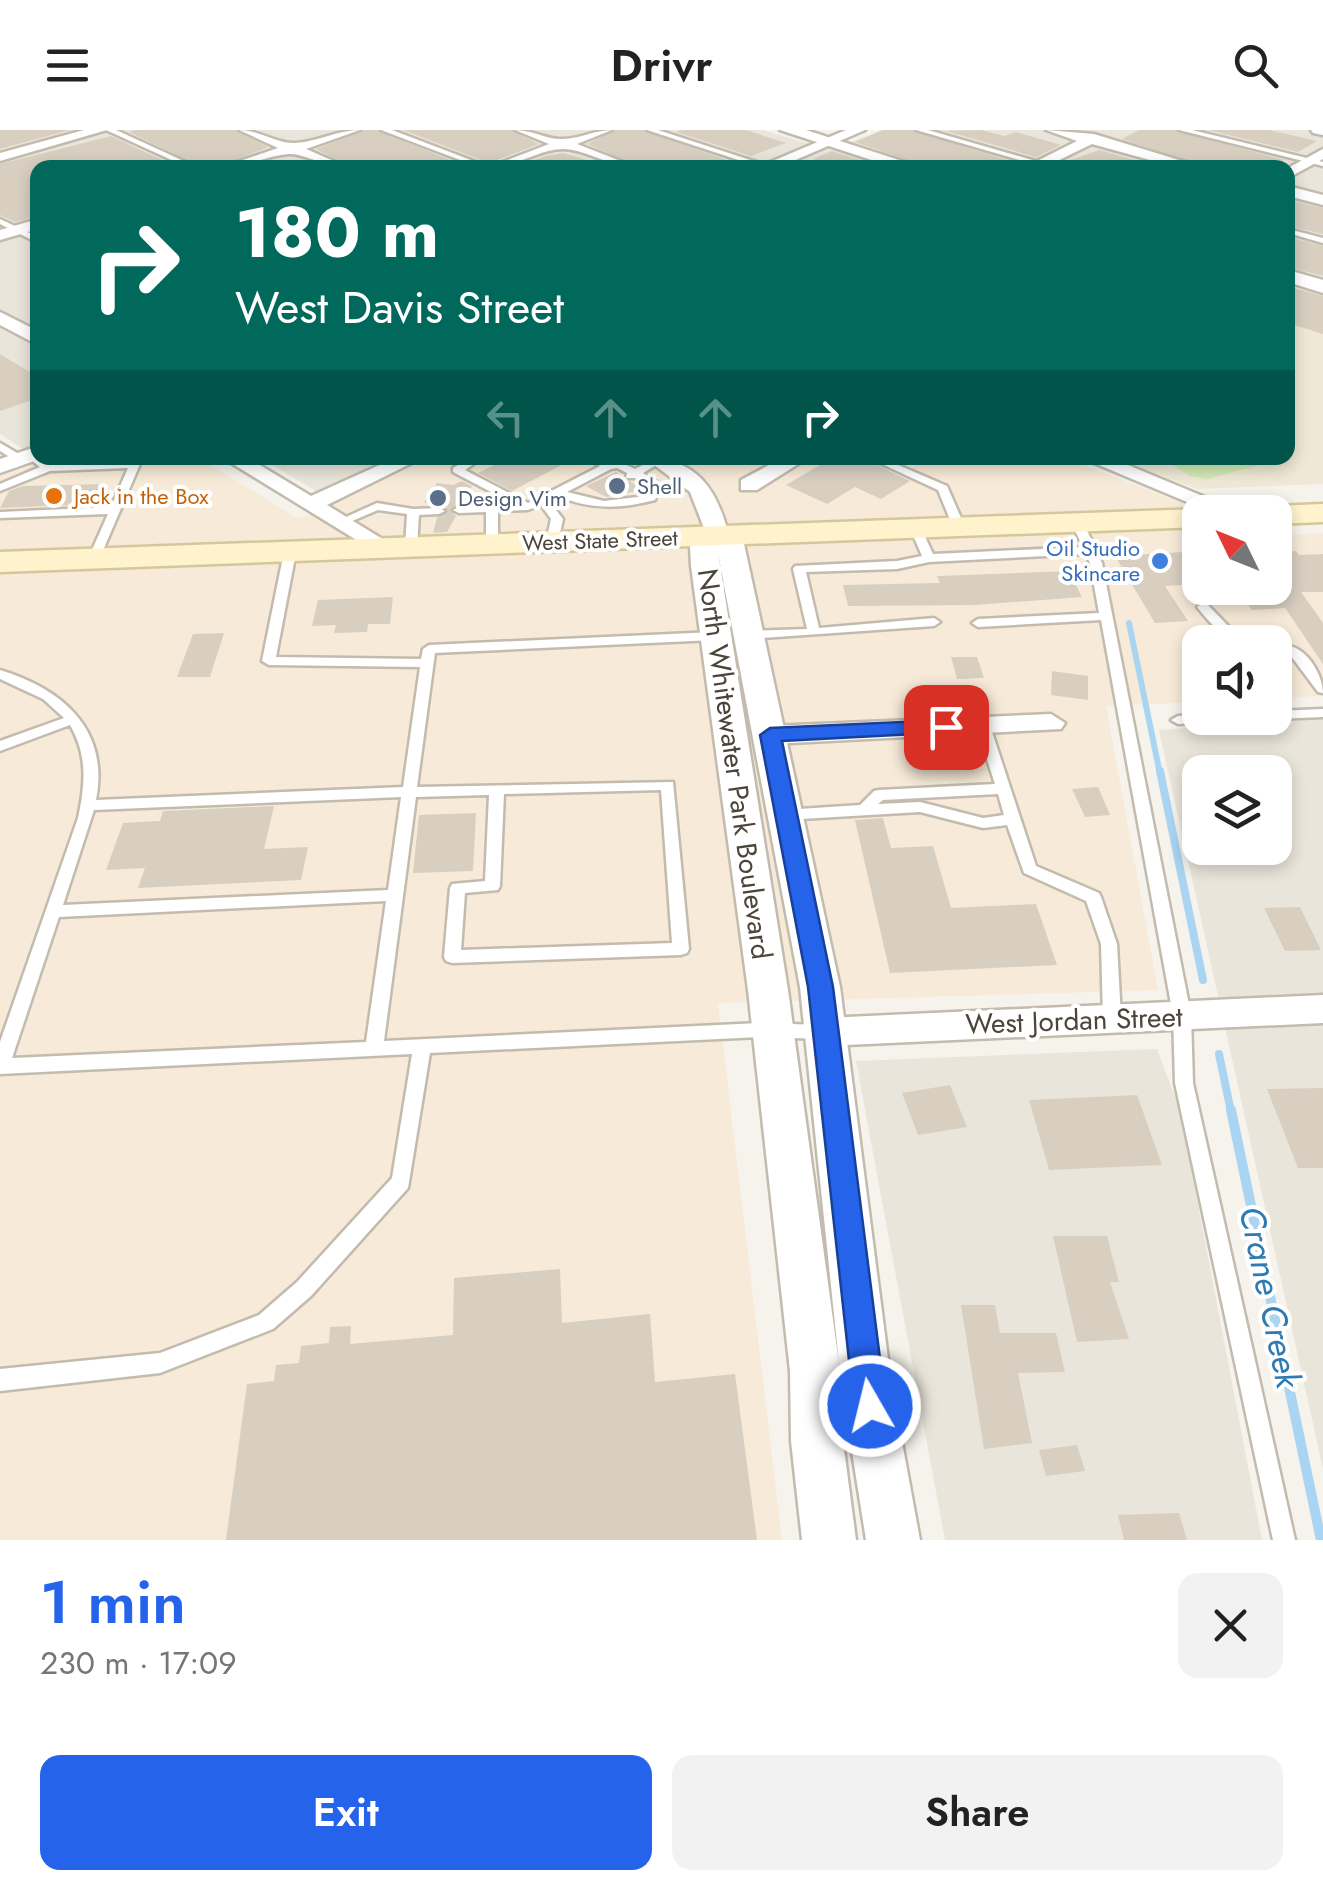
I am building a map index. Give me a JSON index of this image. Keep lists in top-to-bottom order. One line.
{"streets":{"main road":["West State Street"],"street":["North Whitewater Park Boulevard","West Jordan Street"]},"crossings":[["West State Street","North Whitewater Park Boulevard"],["North Whitewater Park Boulevard","West Jordan Street"]],"water":["Crane Creek"],"places":["Shell","Jack in the Box","Design Vim","Oil Studio Skincare"],"north":"top left","page":{"header":"Drivr","turn":["180 m","West Davis Street"],"heading":["1 min","230 m · 17:09"],"buttons":["Exit","Share"]}}
